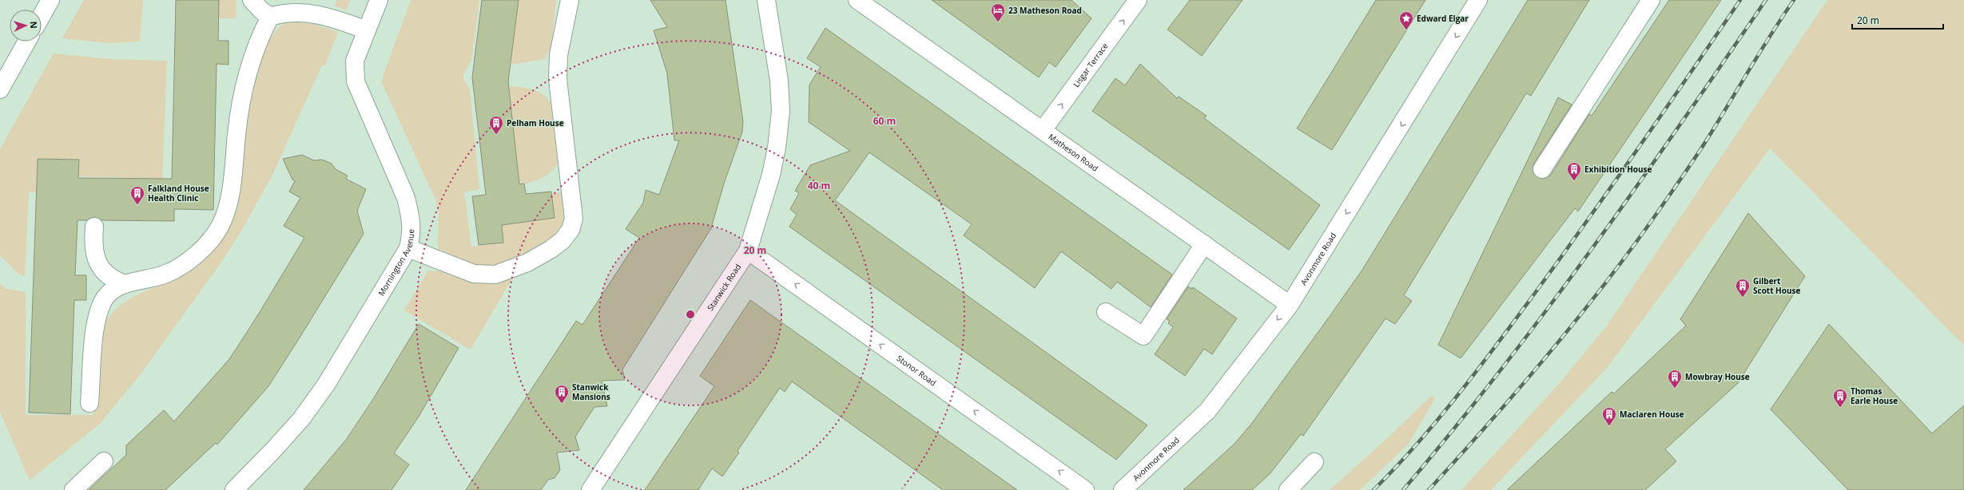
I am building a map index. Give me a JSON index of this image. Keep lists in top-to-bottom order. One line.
{"streets":{"street":["Lisgar Terrace","Matheson Road","Avonmore Road","Mornington Avenue","Stanwick Road","Stonor Road"]},"crossings":[["Lisgar Terrace","Matheson Road"],["Matheson Road","Avonmore Road"],["Stanwick Road","Stonor Road"]],"one_way":["Lisgar Terrace","Avonmore Road","Stonor Road"],"places":{"hotel":["23 Matheson Road"],"place":["Edward Elgar"],"building":["Pelham House","Exhibition House","Falkland House Health Clinic","Gilbert Scott House","Mowbray House","Stanwick Mansions","Thomas Earle House","Maclaren House"]},"scale_bar":"20 m","north":"right","rings":["60 m","40 m","20 m"]}
